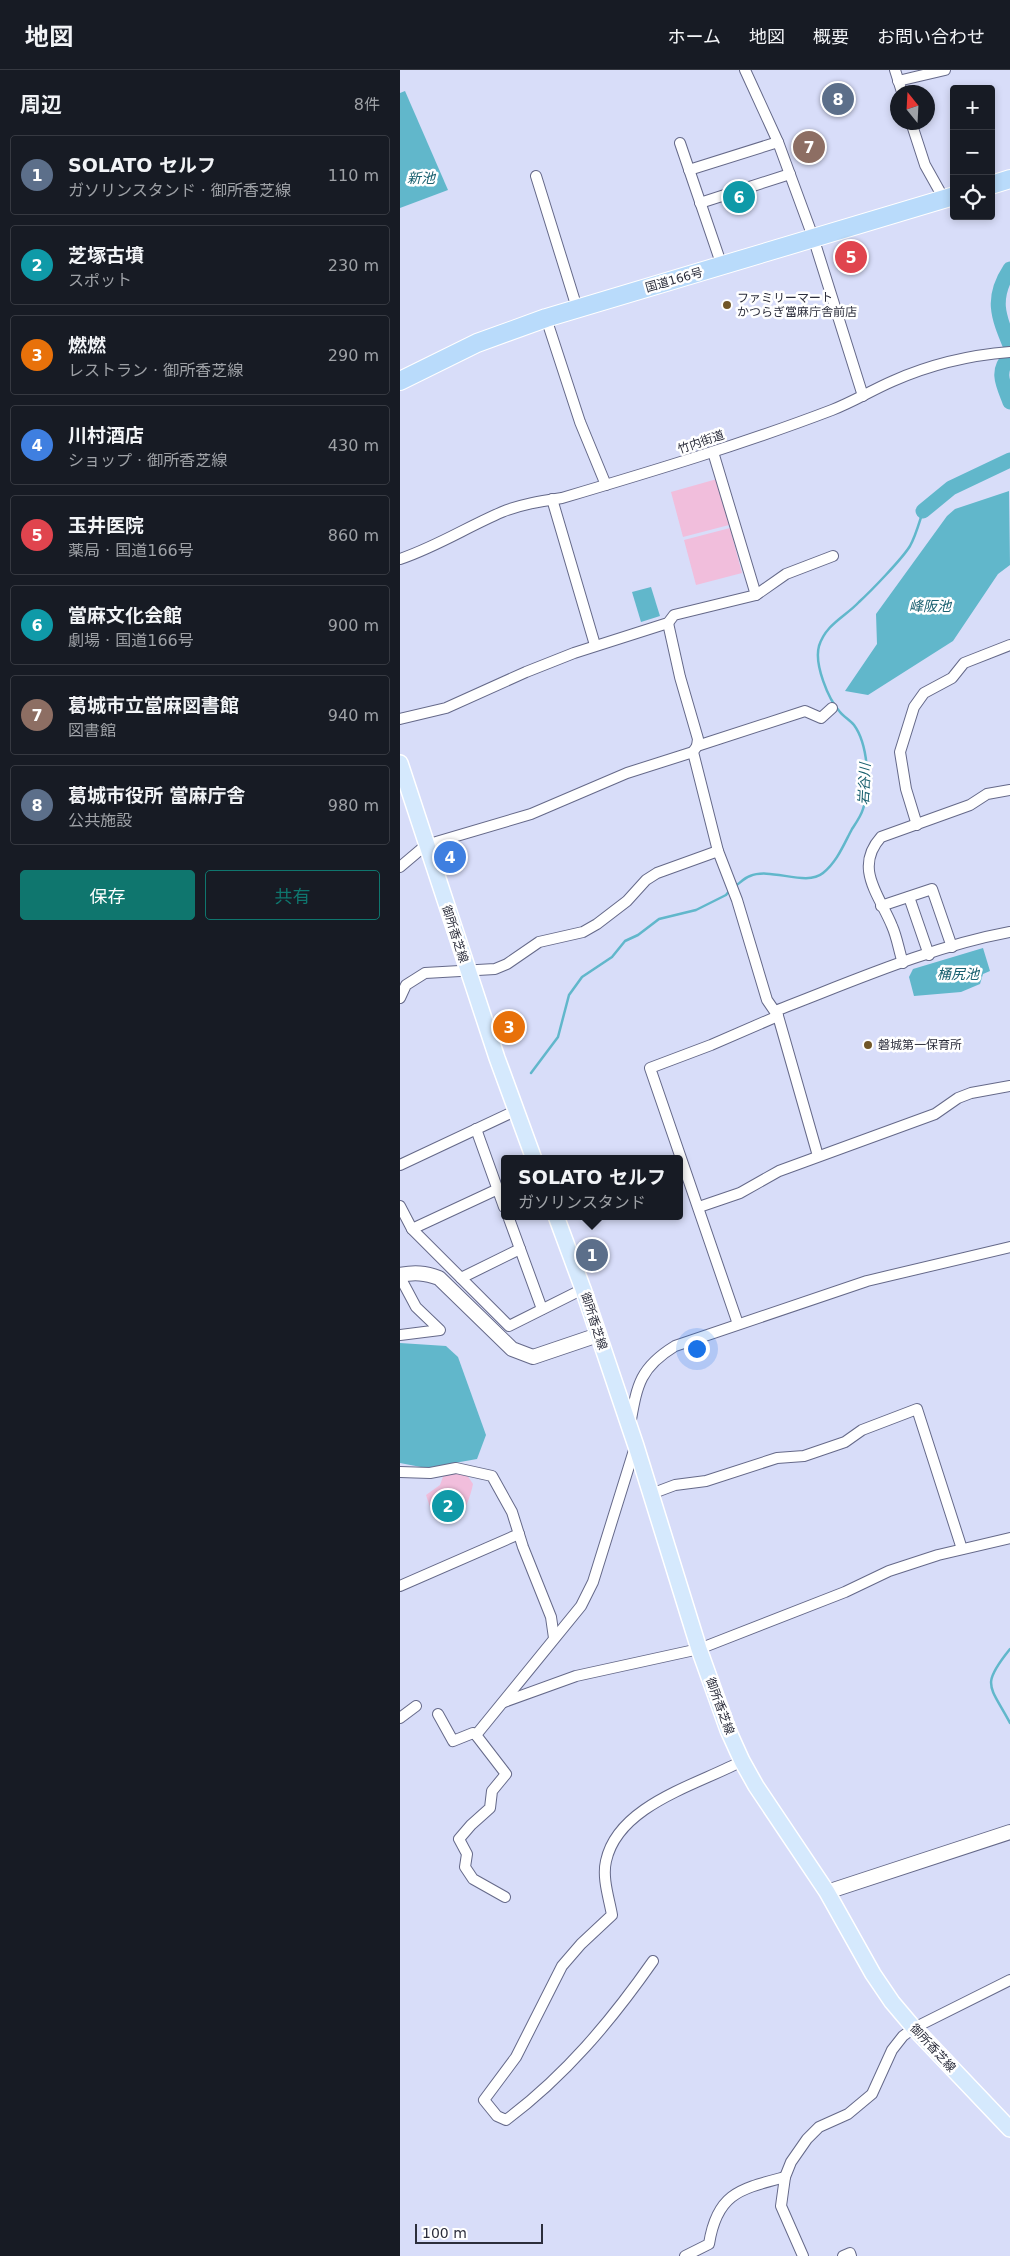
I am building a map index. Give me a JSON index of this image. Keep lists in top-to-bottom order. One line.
{"streets":{"highway":["国道166号"],"main road":["御所香芝線"],"street":["竹内街道"]},"water":["新池","峰阪池","岩谷川","桶尻池"],"places":["ファミリーマート かつらぎ當麻庁舎前店","磐城第一保育所"],"scale_bar":"100 m","north":"top","page":{"header":"地図","nav":["ホーム","地図","概要","お問い合わせ"],"heading":["周辺","8件"],"pins":["8","7","6","5","4","3","1","2"],"map_buttons":["+","−"],"list":[{"mark":"1","name":"SOLATO セルフ","note":"ガソリンスタンド · 御所香芝線","value":"110 m"},{"mark":"2","name":"芝塚古墳","note":"スポット","value":"230 m"},{"mark":"3","name":"燃燃","note":"レストラン · 御所香芝線","value":"290 m"},{"mark":"4","name":"川村酒店","note":"ショップ · 御所香芝線","value":"430 m"},{"mark":"5","name":"玉井医院","note":"薬局 · 国道166号","value":"860 m"},{"mark":"6","name":"當麻文化会館","note":"劇場 · 国道166号","value":"900 m"},{"mark":"7","name":"葛城市立當麻図書館","note":"図書館","value":"940 m"},{"mark":"8","name":"葛城市役所 當麻庁舎","note":"公共施設","value":"980 m"}],"buttons":["保存","共有"],"popup":["SOLATO セルフ","ガソリンスタンド"],"scale":"100 m"}}
